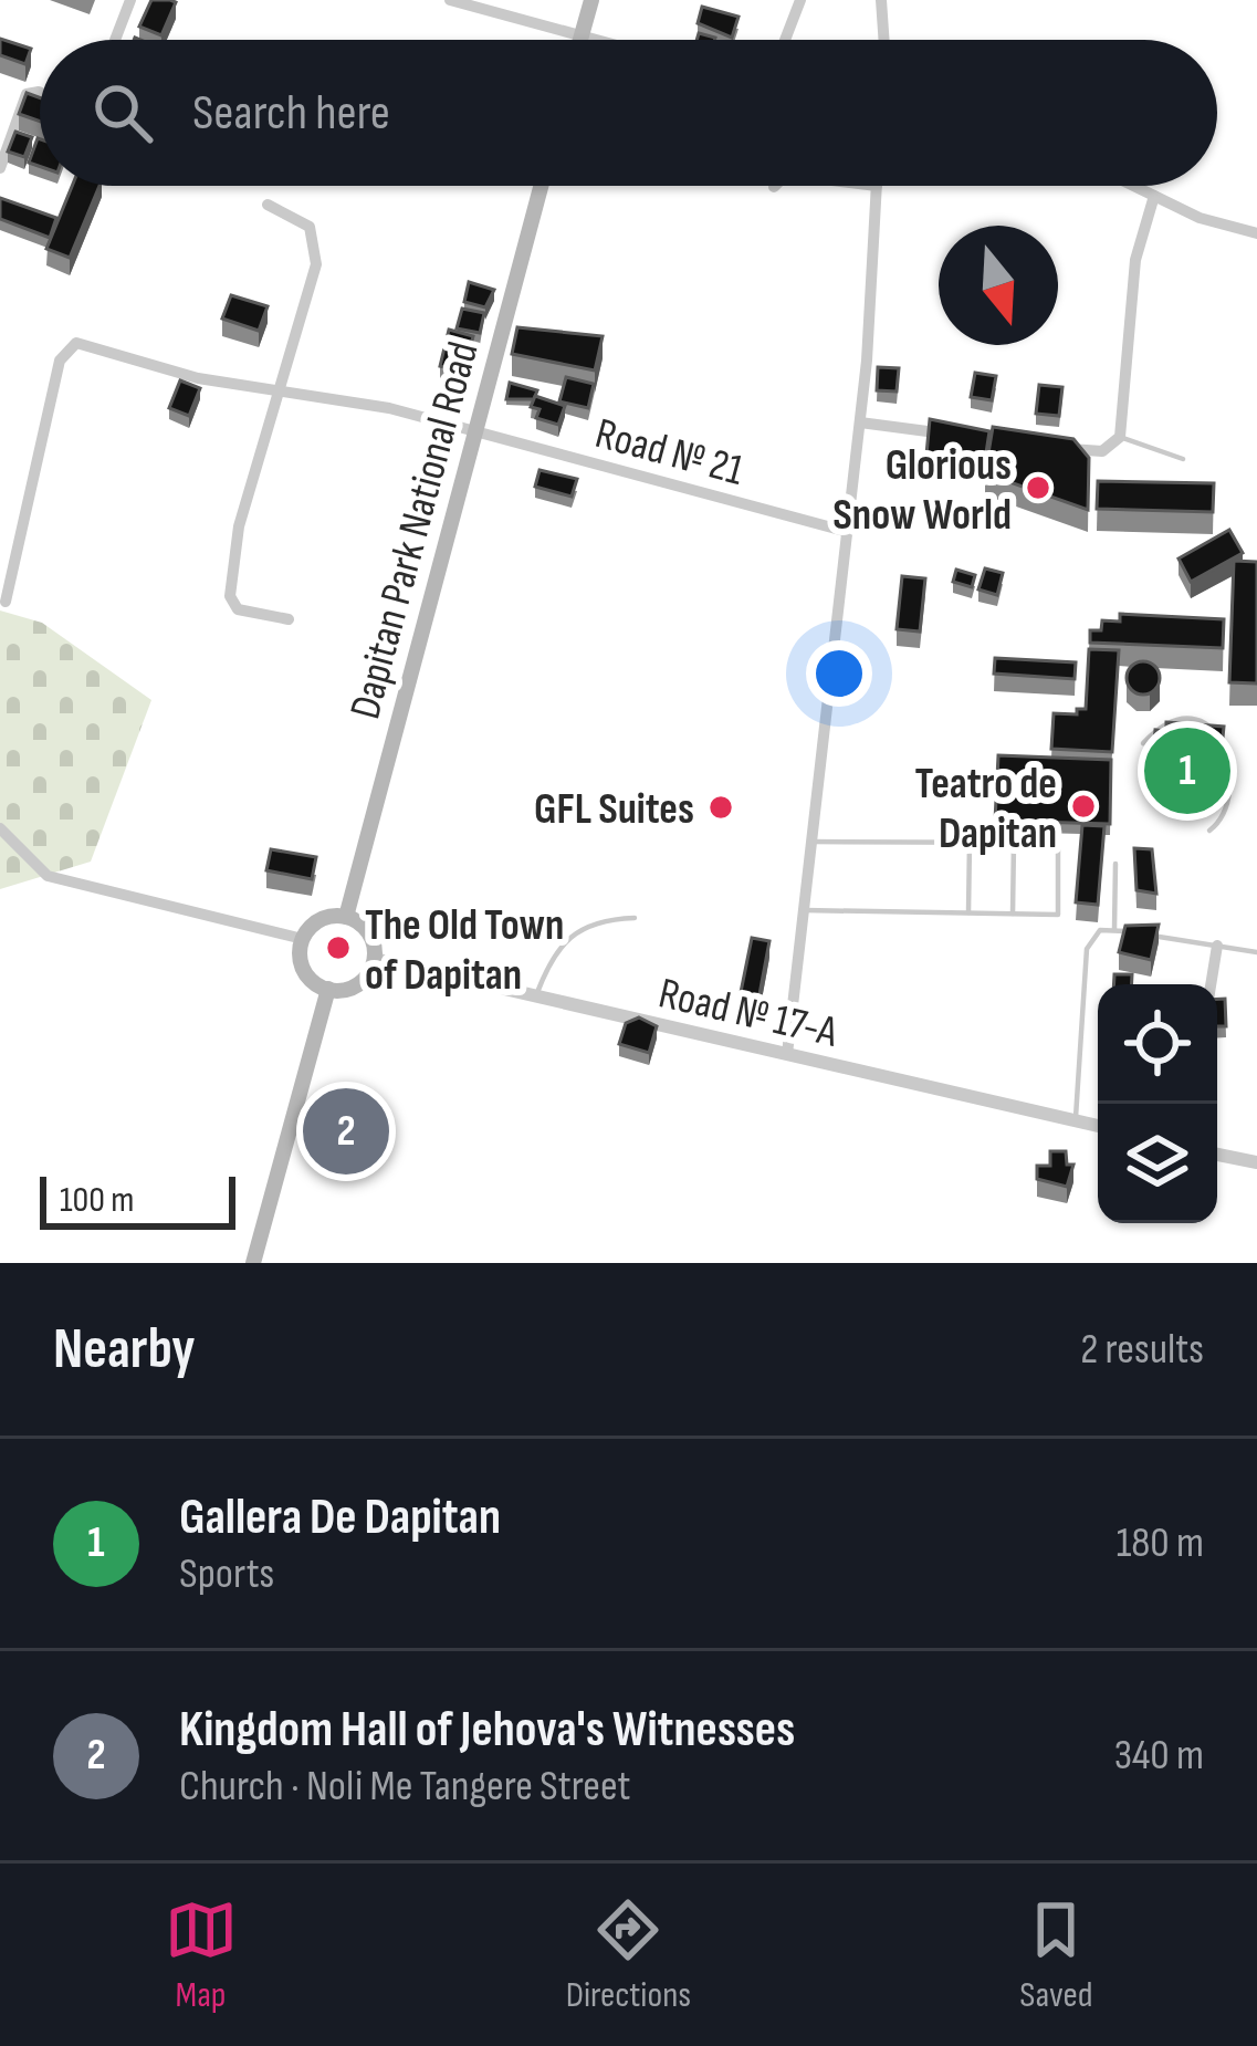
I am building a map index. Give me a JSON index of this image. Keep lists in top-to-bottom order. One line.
{"streets":{"main road":["Dapitan Park National Road"],"street":["Road № 21","Road № 17-A"]},"crossings":[["Road № 21","Dapitan Park National Road"],["Dapitan Park National Road","Road № 17-A"]],"places":["Glorious Snow World","Teatro de Dapitan","GFL Suites","The Old Town of Dapitan"],"scale_bar":"100 m","north":"bottom","page":{"search":"Search here","pins":["1","2"],"scale":"100 m","heading":["Nearby","2 results"],"list":[{"mark":"1","name":"Gallera De Dapitan","note":"Sports","value":"180 m"},{"mark":"2","name":"Kingdom Hall of Jehova's Witnesses","note":"Church · Noli Me Tangere Street","value":"340 m"}],"nav":["Map","Directions","Saved"]}}
